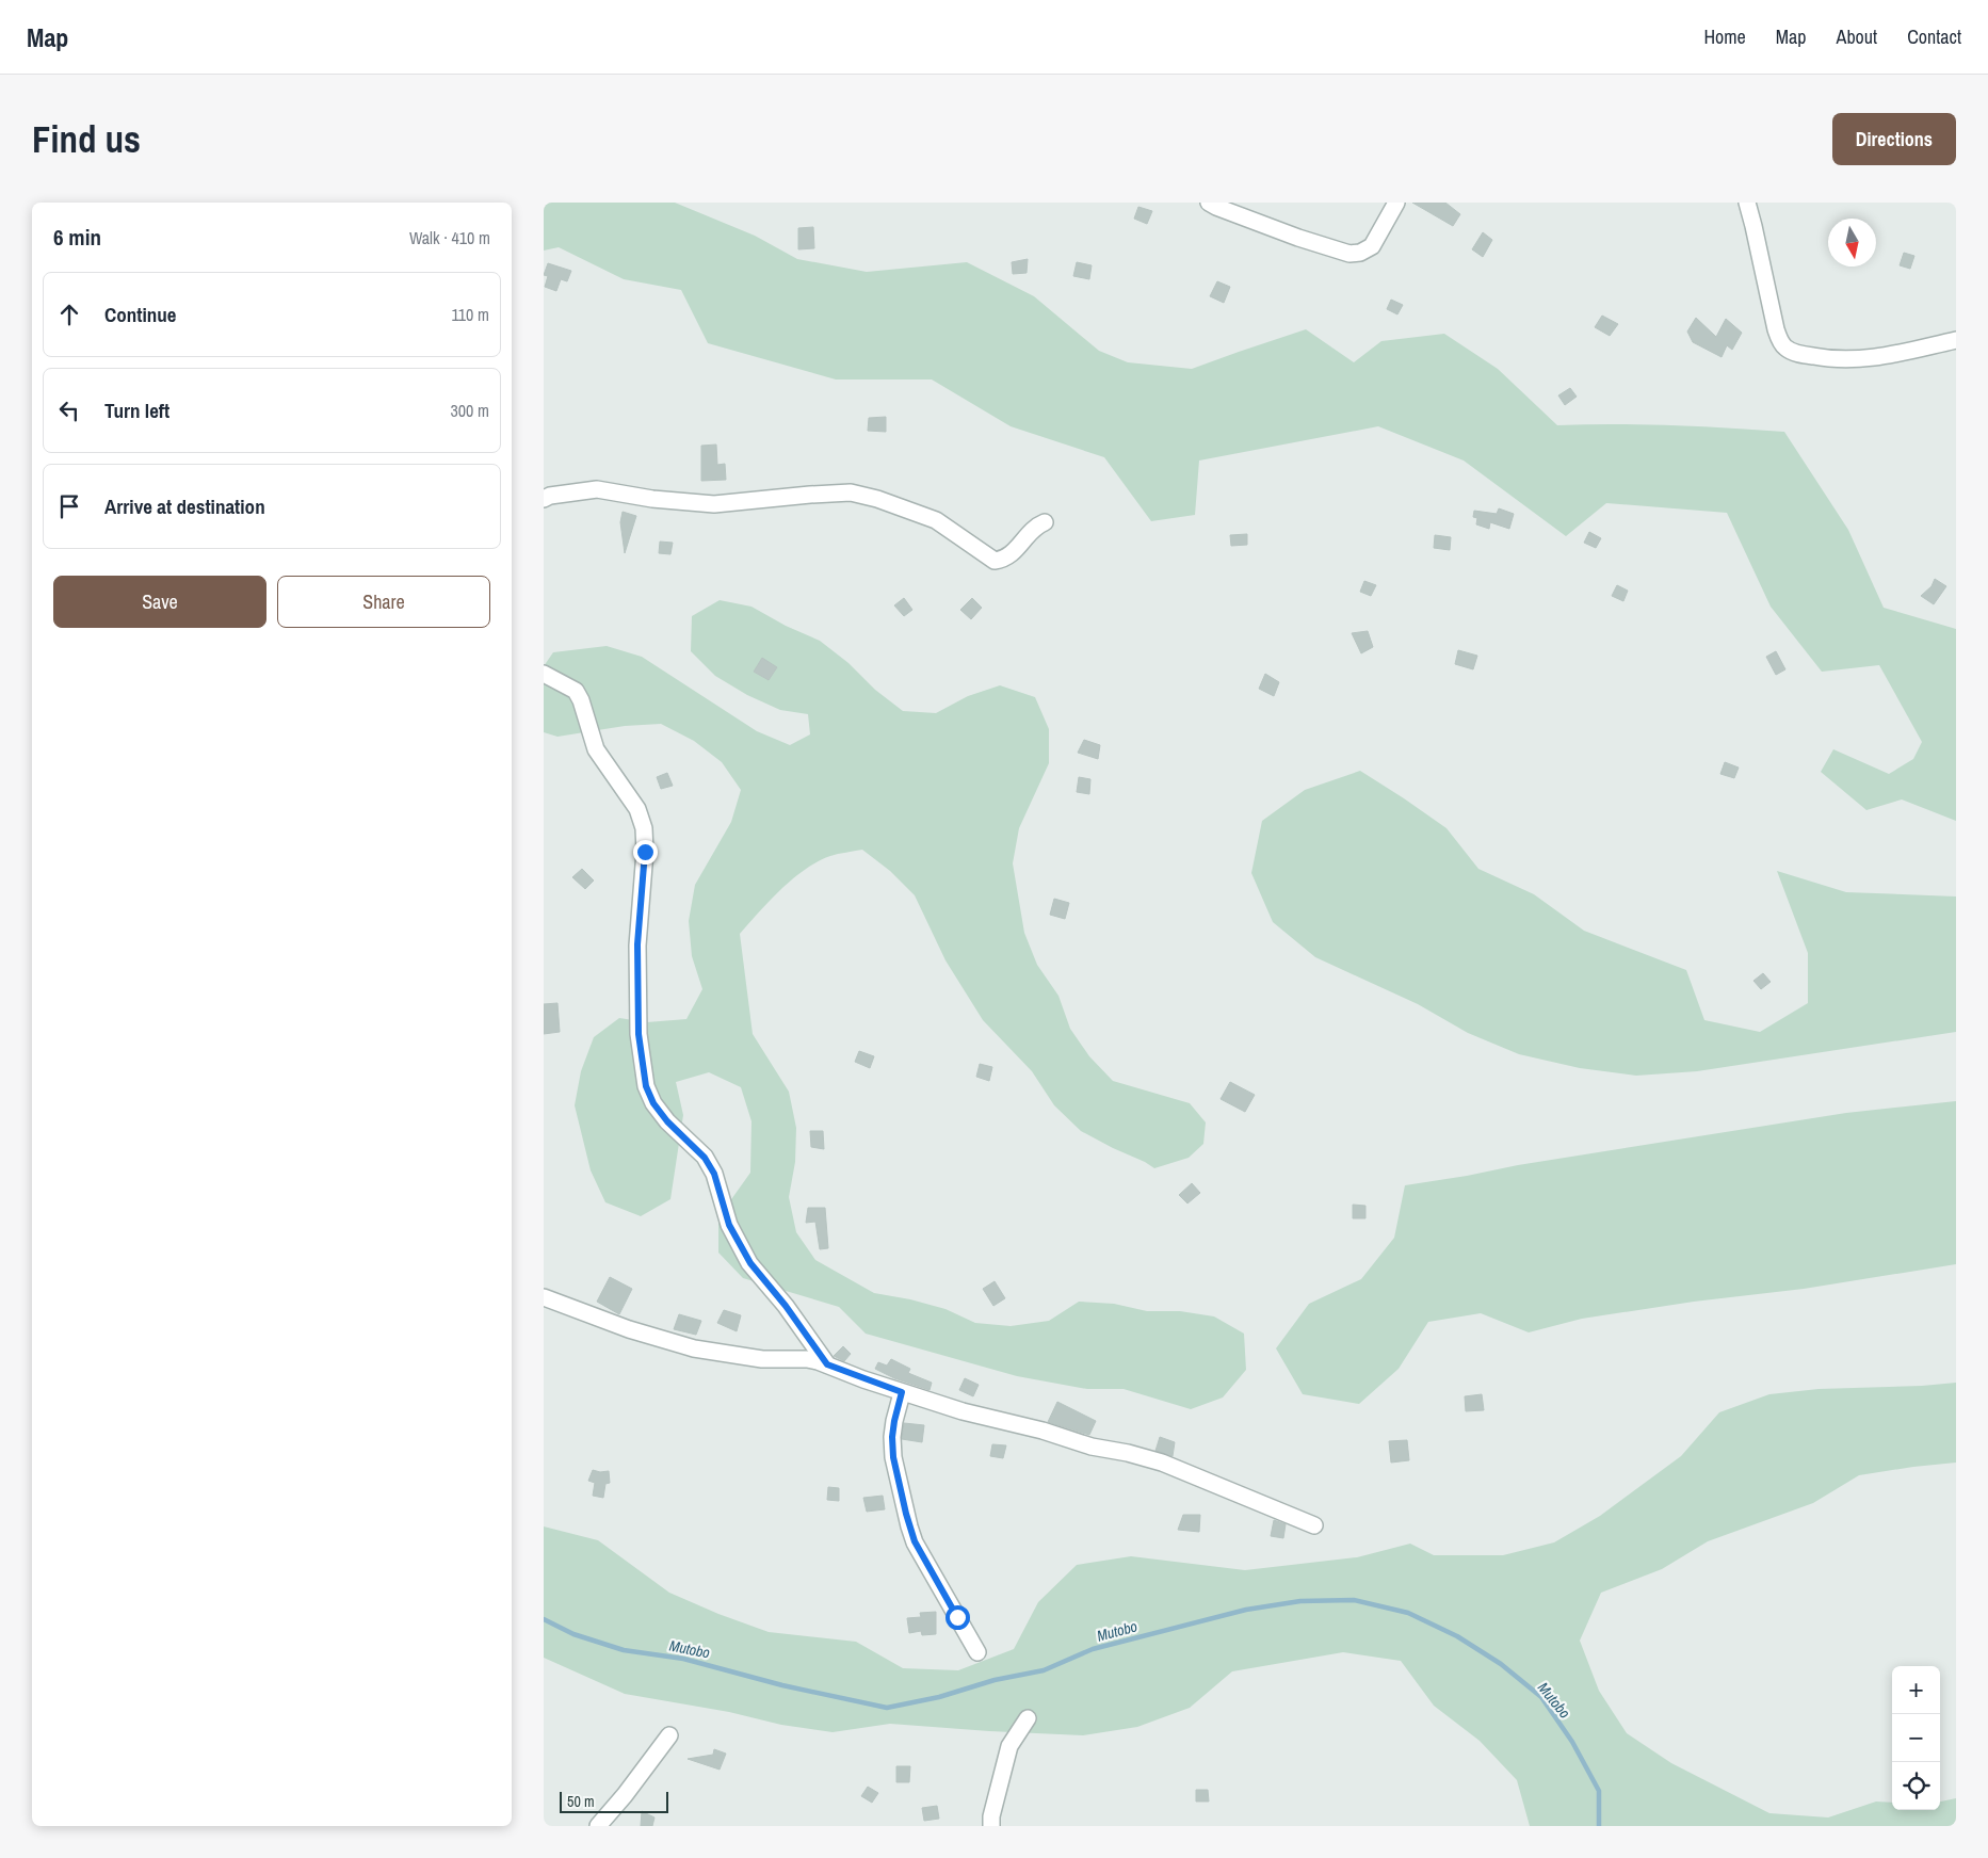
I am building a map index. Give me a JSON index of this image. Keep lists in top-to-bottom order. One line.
{"water":["Mutobo"],"scale_bar":"50 m","north":"bottom","page":{"header":"Map","nav":["Home","Map","About","Contact"],"buttons":["Directions",["Save","Share"]],"title":"Find us","heading":["6 min","Walk · 410 m"],"list":[["Continue","110 m"],["Turn left","300 m"],"Arrive at destination"],"map_buttons":["+","−"],"scale":"50 m"}}
